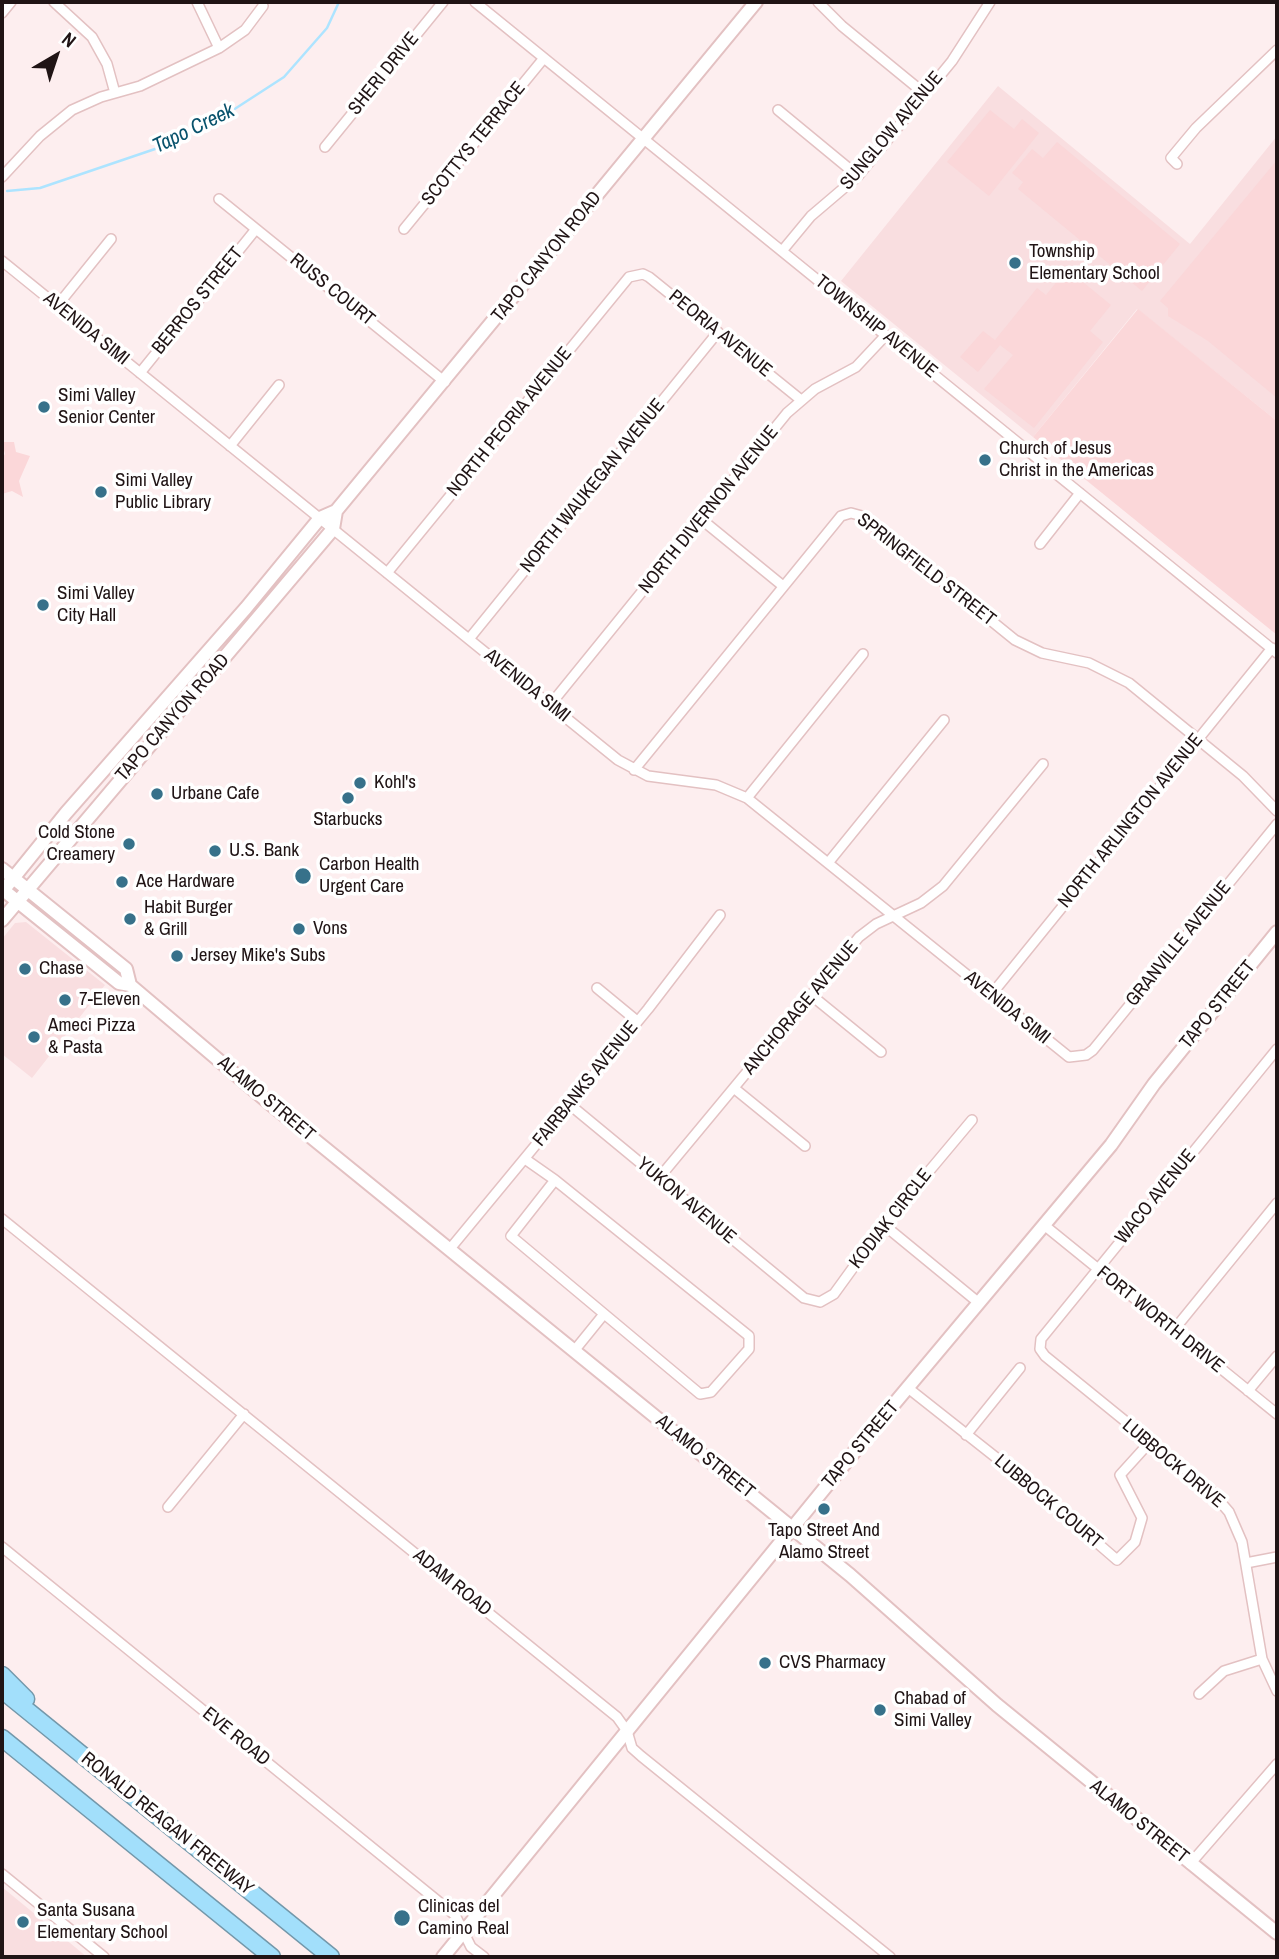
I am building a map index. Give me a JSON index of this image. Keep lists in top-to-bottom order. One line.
{"streets":{"highway":["RONALD REAGAN FREEWAY"],"main road":["TAPO CANYON ROAD","TAPO STREET","ALAMO STREET"],"street":["SHERI DRIVE","SUNGLOW AVENUE","SCOTTYS TERRACE","RUSS COURT","BERROS STREET","TOWNSHIP AVENUE","AVENIDA SIMI","PEORIA AVENUE","NORTH PEORIA AVENUE","NORTH WAUKEGAN AVENUE","NORTH DIVERNON AVENUE","SPRINGFIELD STREET","NORTH ARLINGTON AVENUE","GRANVILLE AVENUE","ANCHORAGE AVENUE","FAIRBANKS AVENUE","WACO AVENUE","YUKON AVENUE","KODIAK CIRCLE","FORT WORTH DRIVE","LUBBOCK DRIVE","LUBBOCK COURT","ADAM ROAD","EVE ROAD"]},"crossings":[["SUNGLOW AVENUE","TOWNSHIP AVENUE"],["SCOTTYS TERRACE","TOWNSHIP AVENUE"],["TAPO CANYON ROAD","RUSS COURT"],["TAPO CANYON ROAD","TOWNSHIP AVENUE"],["TAPO CANYON ROAD","AVENIDA SIMI"],["TAPO CANYON ROAD","ALAMO STREET"],["RUSS COURT","BERROS STREET"],["BERROS STREET","AVENIDA SIMI"],["TOWNSHIP AVENUE","NORTH DIVERNON AVENUE"],["TOWNSHIP AVENUE","NORTH ARLINGTON AVENUE"],["AVENIDA SIMI","NORTH PEORIA AVENUE"],["AVENIDA SIMI","NORTH WAUKEGAN AVENUE"],["AVENIDA SIMI","NORTH DIVERNON AVENUE"],["AVENIDA SIMI","SPRINGFIELD STREET"],["AVENIDA SIMI","NORTH ARLINGTON AVENUE"],["AVENIDA SIMI","GRANVILLE AVENUE"],["AVENIDA SIMI","ANCHORAGE AVENUE"],["PEORIA AVENUE","NORTH PEORIA AVENUE"],["PEORIA AVENUE","NORTH WAUKEGAN AVENUE"],["PEORIA AVENUE","NORTH DIVERNON AVENUE"],["SPRINGFIELD STREET","NORTH ARLINGTON AVENUE"],["TAPO STREET","ALAMO STREET"],["TAPO STREET","FORT WORTH DRIVE"],["TAPO STREET","LUBBOCK COURT"],["TAPO STREET","ADAM ROAD"],["TAPO STREET","EVE ROAD"],["ANCHORAGE AVENUE","YUKON AVENUE"],["FAIRBANKS AVENUE","ALAMO STREET"],["FAIRBANKS AVENUE","YUKON AVENUE"],["WACO AVENUE","FORT WORTH DRIVE"],["WACO AVENUE","LUBBOCK DRIVE"],["YUKON AVENUE","KODIAK CIRCLE"],["LUBBOCK DRIVE","LUBBOCK COURT"]],"water":["Tapo Creek"],"places":["Township Elementary School","Simi Valley Senior Center","Church of Jesus Christ in the Americas","Simi Valley Public Library","Simi Valley City Hall","Kohl's","Urbane Cafe","Starbucks","Cold Stone Creamery","U.S. Bank","Carbon Health Urgent Care","Ace Hardware","Habit Burger & Grill","Vons","Jersey Mike's Subs","Chase","7-Eleven","Ameci Pizza & Pasta","Tapo Street And Alamo Street","CVS Pharmacy","Chabad of Simi Valley","Clinicas del Camino Real","Santa Susana Elementary School"],"north":"top right"}
